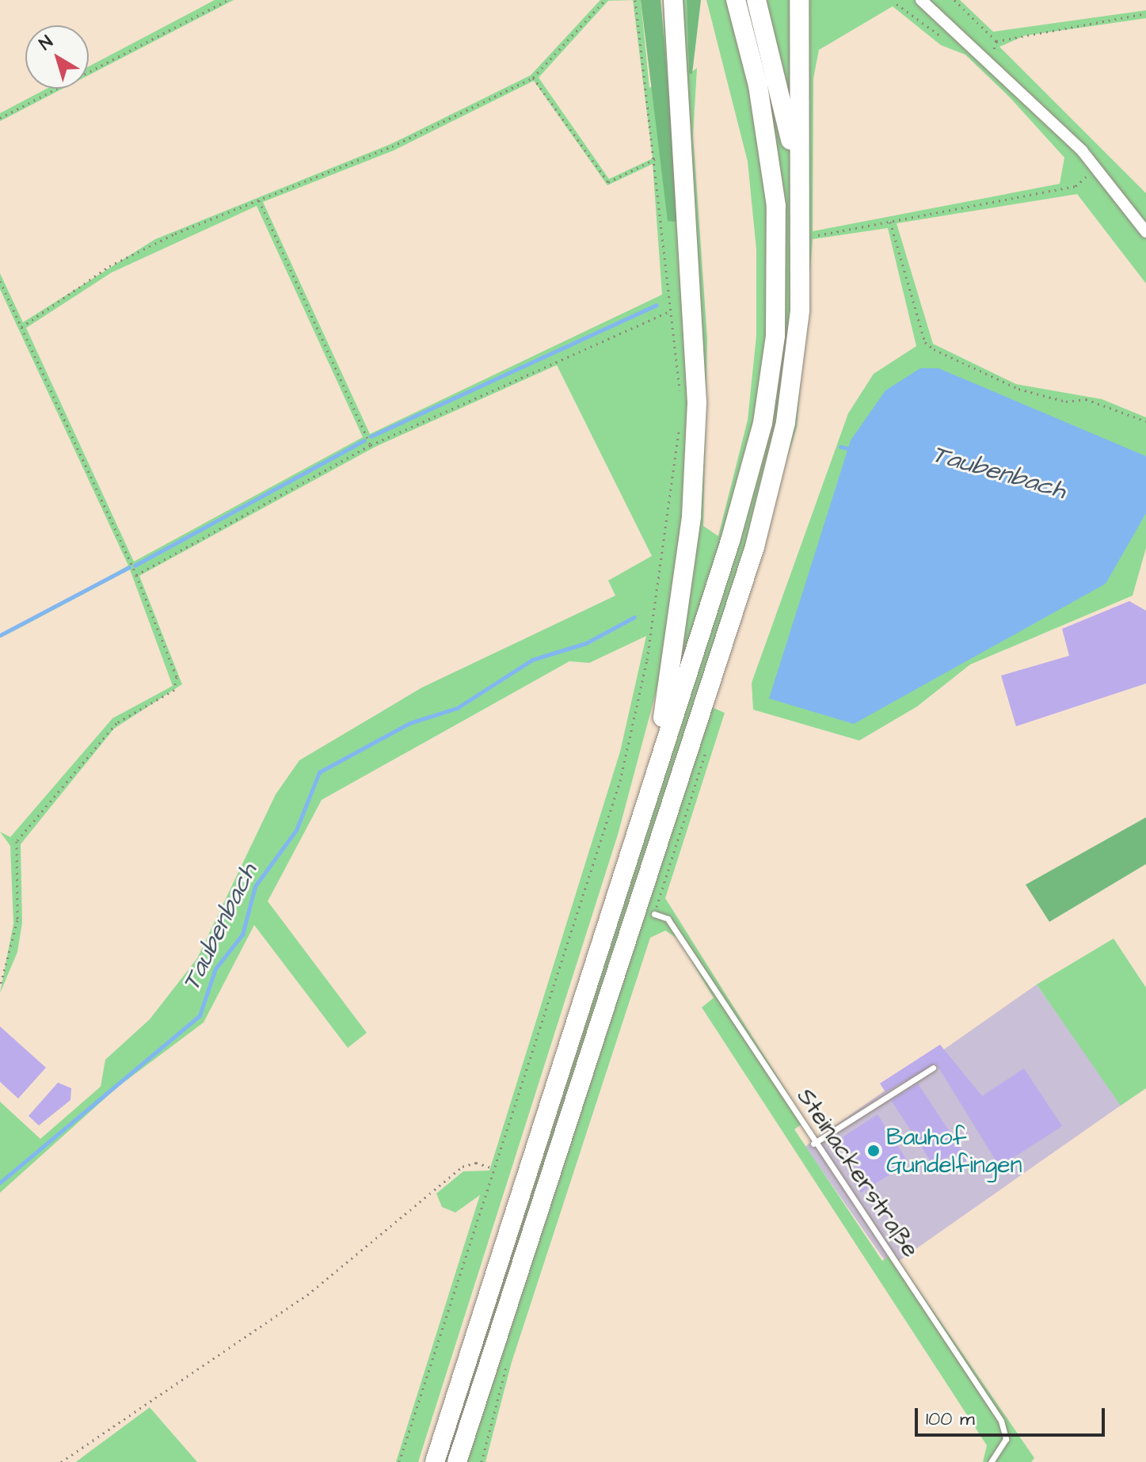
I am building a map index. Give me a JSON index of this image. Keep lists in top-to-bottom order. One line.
{"streets":{"lane":["Steinackerstraße"]},"water":["Taubenbach"],"places":["Bauhof Gundelfingen"],"scale_bar":"100 m","north":"top left"}
